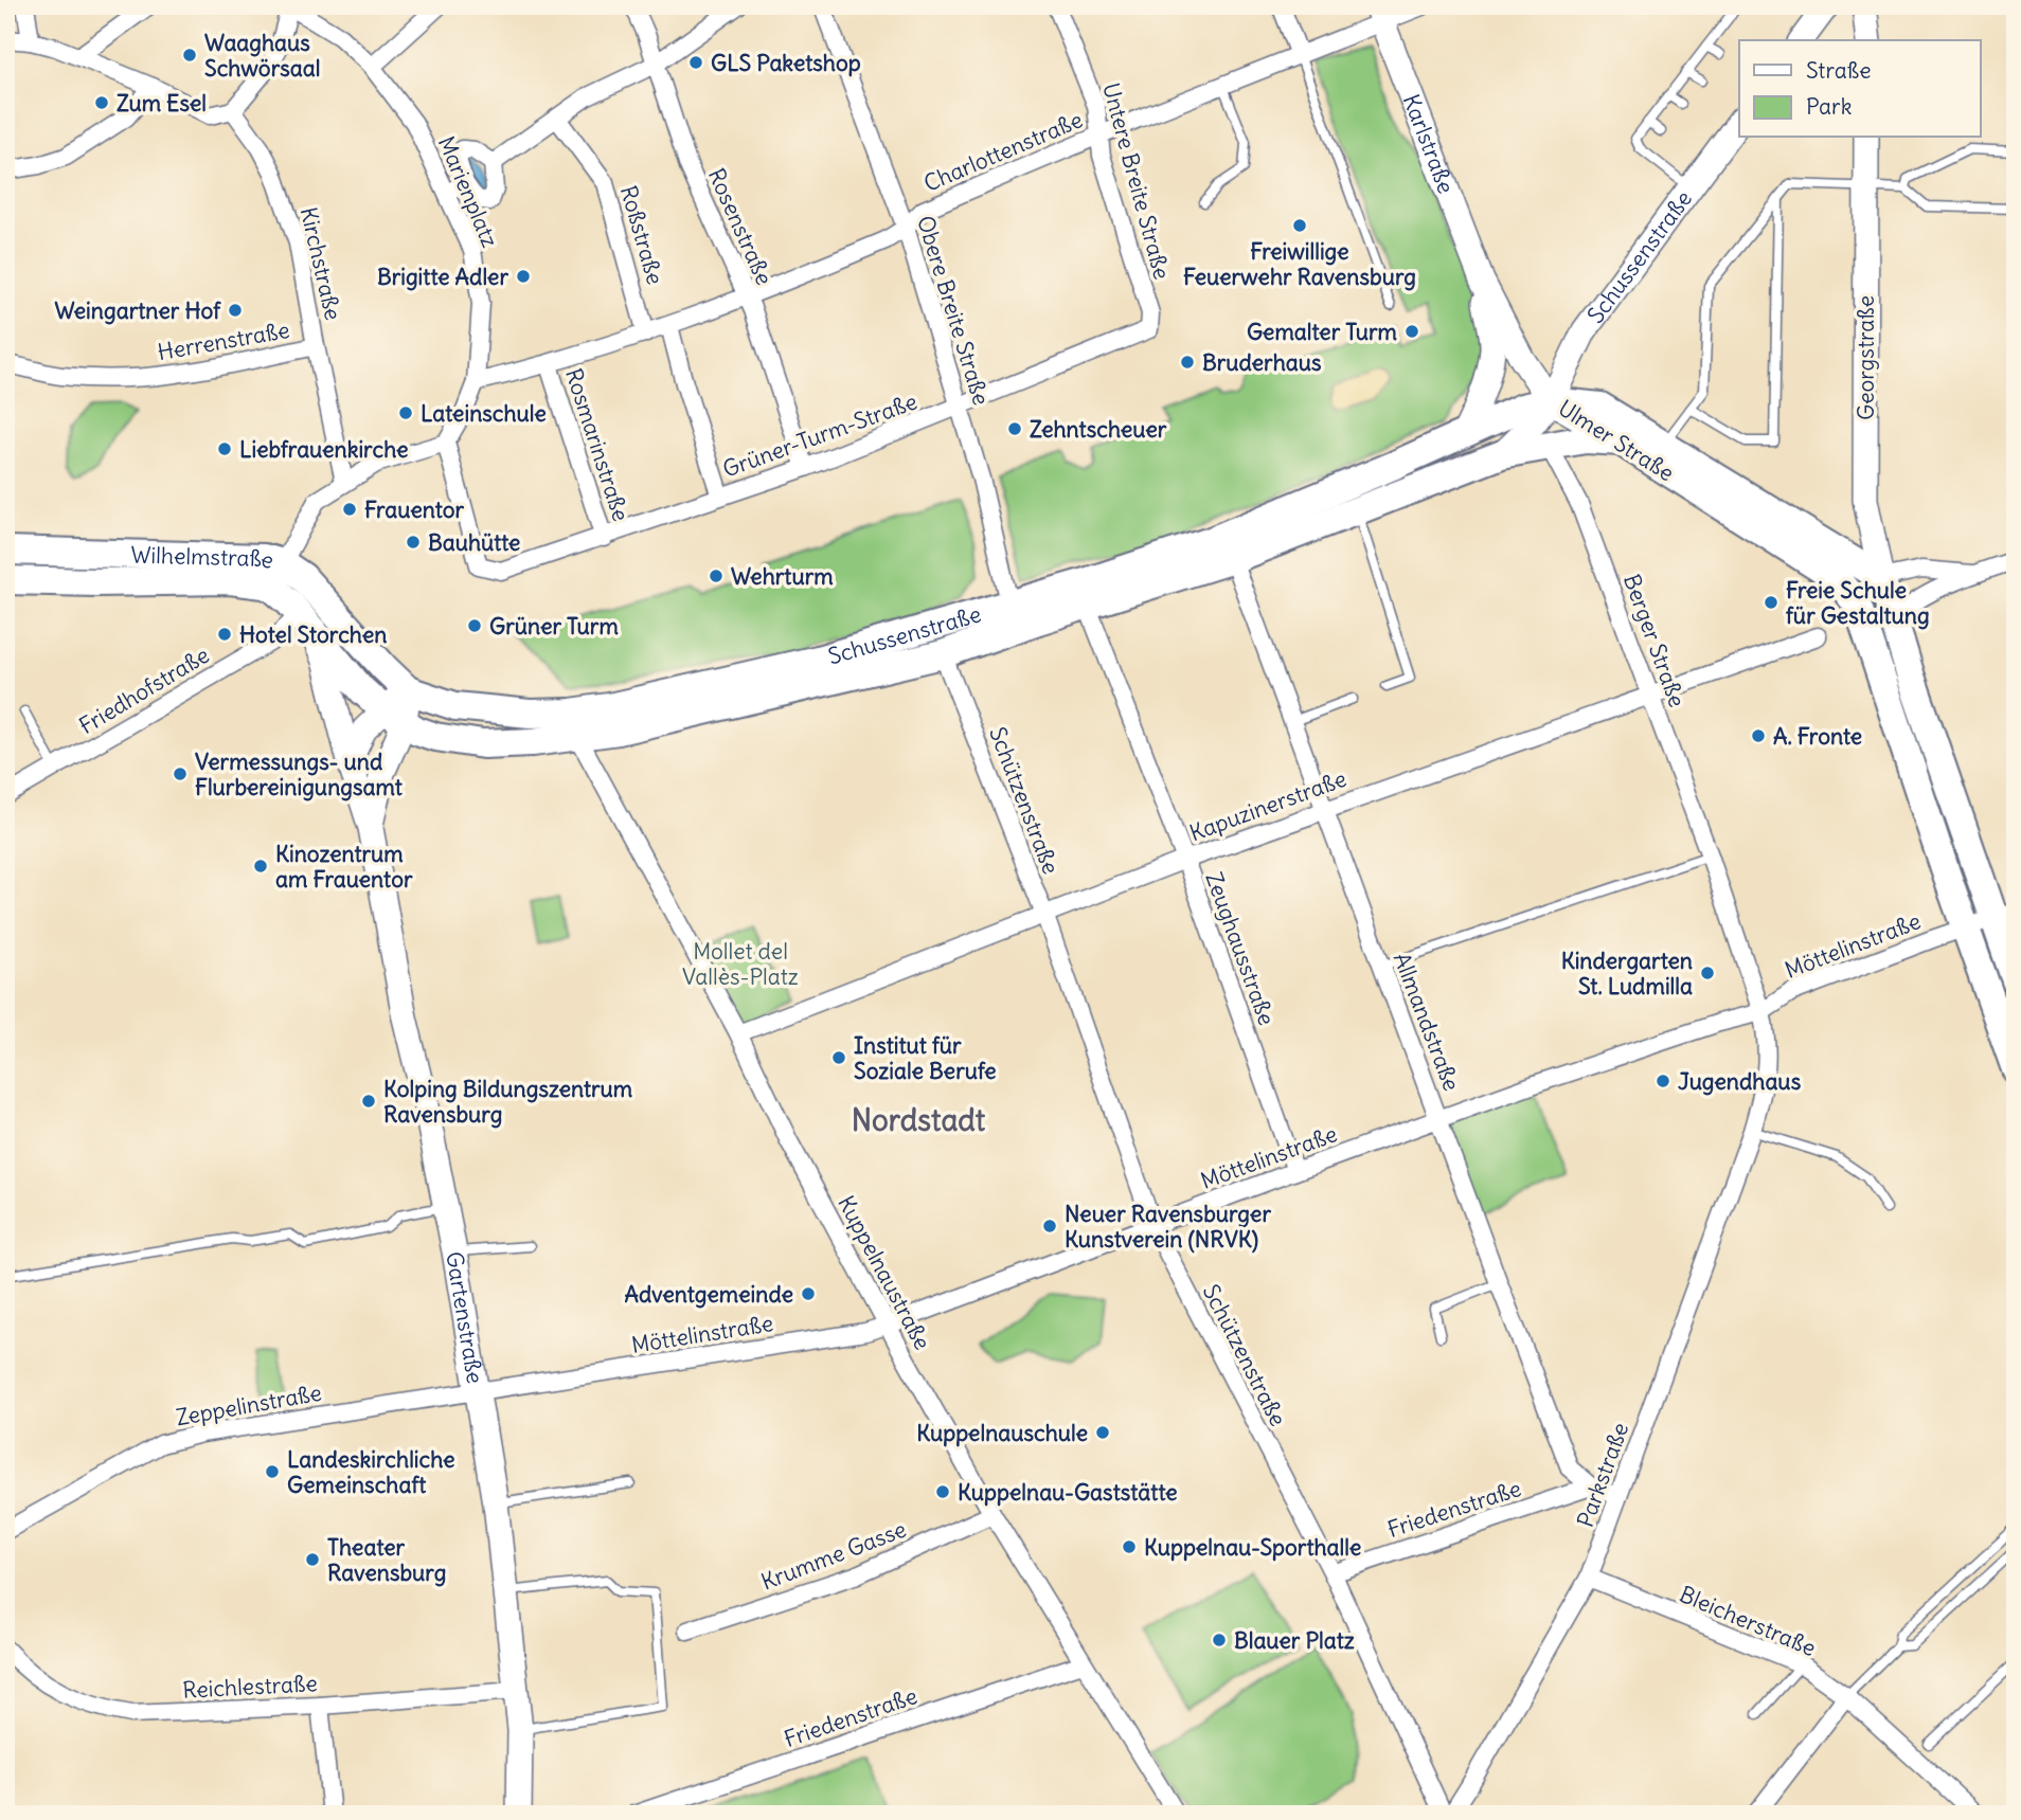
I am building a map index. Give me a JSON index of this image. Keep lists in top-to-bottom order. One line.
{"streets":{"main road":["Karlstraße","Schussenstraße","Georgstraße","Ulmer Straße","Wilhelmstraße","Gartenstraße"],"street":["Charlottenstraße","Untere Breite Straße","Marienplatz","Rosenstraße","Roßstraße","Kirchstraße","Obere Breite Straße","Herrenstraße","Grüner-Turm-Straße","Rosmarinstraße","Berger Straße","Friedhofstraße","Schützenstraße","Kapuzinerstraße","Möttelinstraße","Zeughausstraße","Allmandstraße","Kuppelnaustraße","Zeppelinstraße","Parkstraße","Friedenstraße","Krumme Gasse","Bleicherstraße","Reichlestraße"]},"crossings":[["Karlstraße","Charlottenstraße"],["Karlstraße","Schussenstraße"],["Karlstraße","Ulmer Straße"],["Charlottenstraße","Untere Breite Straße"],["Charlottenstraße","Marienplatz"],["Charlottenstraße","Rosenstraße"],["Charlottenstraße","Roßstraße"],["Charlottenstraße","Obere Breite Straße"],["Charlottenstraße","Rosmarinstraße"],["Untere Breite Straße","Grüner-Turm-Straße"],["Marienplatz","Kirchstraße"],["Marienplatz","Grüner-Turm-Straße"],["Rosenstraße","Grüner-Turm-Straße"],["Schussenstraße","Obere Breite Straße"],["Schussenstraße","Ulmer Straße"],["Schussenstraße","Wilhelmstraße"],["Schussenstraße","Berger Straße"],["Schussenstraße","Friedhofstraße"],["Schussenstraße","Schützenstraße"],["Schussenstraße","Allmandstraße"],["Schussenstraße","Kuppelnaustraße"],["Schussenstraße","Gartenstraße"],["Kirchstraße","Herrenstraße"],["Obere Breite Straße","Grüner-Turm-Straße"],["Georgstraße","Ulmer Straße"],["Grüner-Turm-Straße","Rosmarinstraße"],["Ulmer Straße","Möttelinstraße"],["Berger Straße","Kapuzinerstraße"],["Berger Straße","Möttelinstraße"],["Berger Straße","Parkstraße"],["Schützenstraße","Kapuzinerstraße"],["Schützenstraße","Möttelinstraße"],["Schützenstraße","Friedenstraße"],["Kapuzinerstraße","Zeughausstraße"],["Kapuzinerstraße","Allmandstraße"],["Kapuzinerstraße","Kuppelnaustraße"],["Möttelinstraße","Zeughausstraße"],["Möttelinstraße","Allmandstraße"],["Möttelinstraße","Kuppelnaustraße"],["Möttelinstraße","Gartenstraße"],["Möttelinstraße","Zeppelinstraße"],["Möttelinstraße","Parkstraße"],["Allmandstraße","Friedenstraße"],["Kuppelnaustraße","Friedenstraße"],["Kuppelnaustraße","Krumme Gasse"],["Gartenstraße","Zeppelinstraße"],["Gartenstraße","Reichlestraße"],["Parkstraße","Bleicherstraße"]],"districts":["Nordstadt"],"parks":["Mollet del Vallès-Platz"],"places":["Waaghaus Schwörsaal","GLS Paketshop","Zum Esel","Freiwillige Feuerwehr Ravensburg","Brigitte Adler","Weingartner Hof","Gemalter Turm","Bruderhaus","Lateinschule","Zehntscheuer","Liebfrauenkirche","Frauentor","Bauhütte","Wehrturm","Freie Schule für Gestaltung","Grüner Turm","Hotel Storchen","A. Fronte","Vermessungs- und Flurbereinigungsamt","Kinozentrum am Frauentor","Kindergarten St. Ludmilla","Institut für Soziale Berufe","Jugendhaus","Kolping Bildungszentrum Ravensburg","Neuer Ravensburger Kunstverein (NRVK)","Adventgemeinde","Kuppelnauschule","Landeskirchliche Gemeinschaft","Kuppelnau-Gaststätte","Kuppelnau-Sporthalle","Theater Ravensburg","Blauer Platz"],"legend":["Straße","Park"]}
